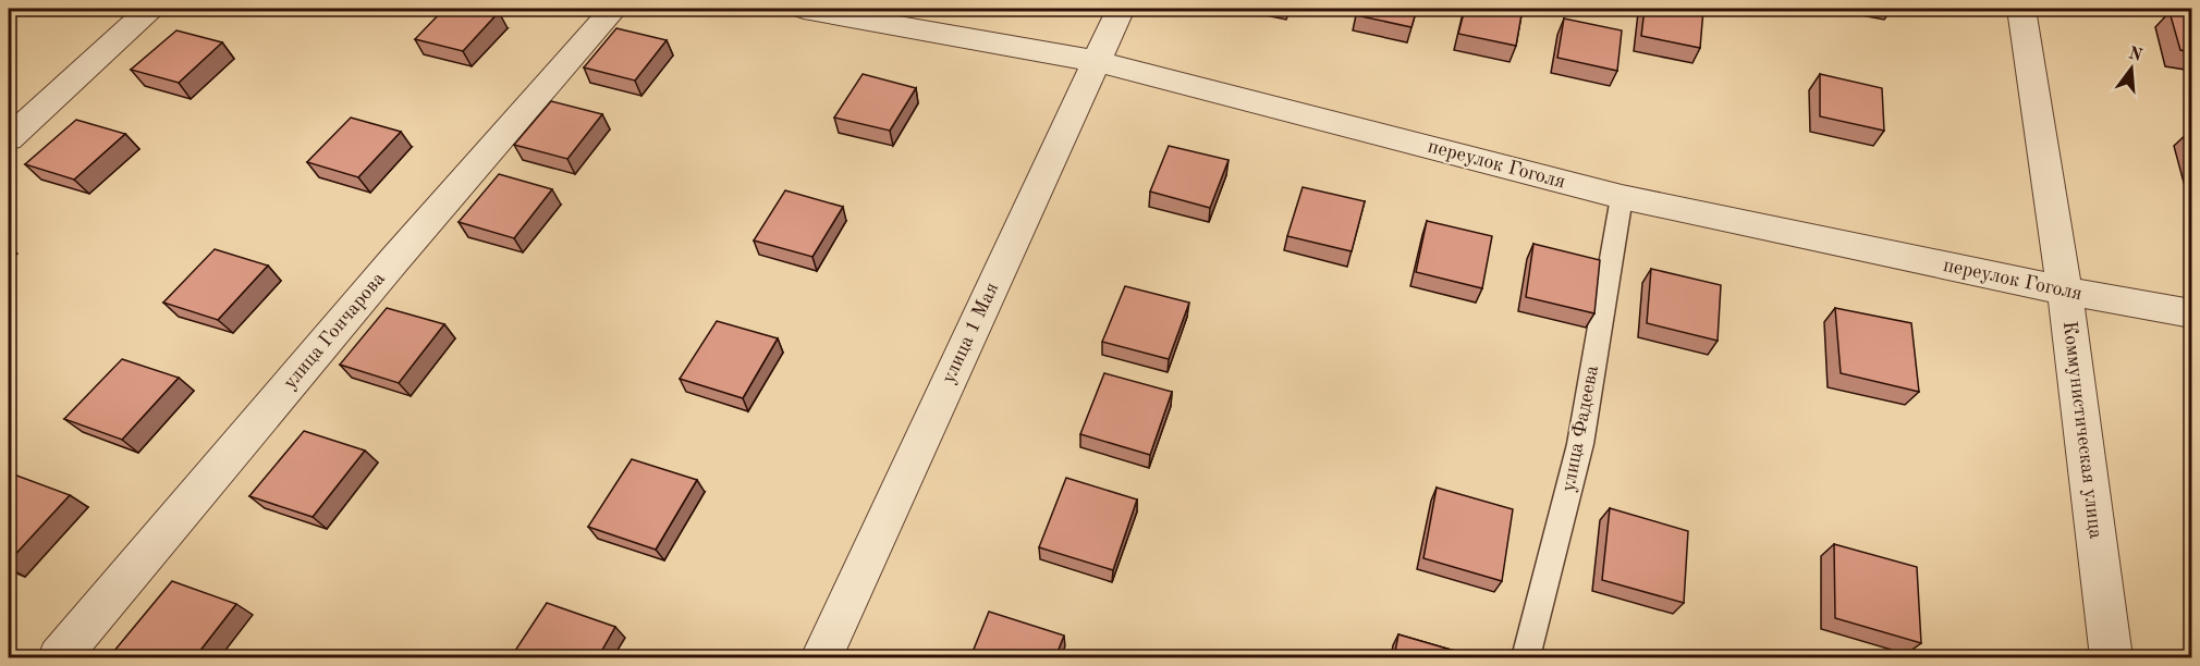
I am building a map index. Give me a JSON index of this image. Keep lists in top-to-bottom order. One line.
{"streets":{"street":["переулок Гоголя","улица Гончарова","улица 1 Мая","Коммунистическая улица"],"lane":["улица Фадеева"]},"crossings":[["переулок Гоголя","улица 1 Мая"],["переулок Гоголя","улица Фадеева"],["переулок Гоголя","Коммунистическая улица"]],"north":"top"}
